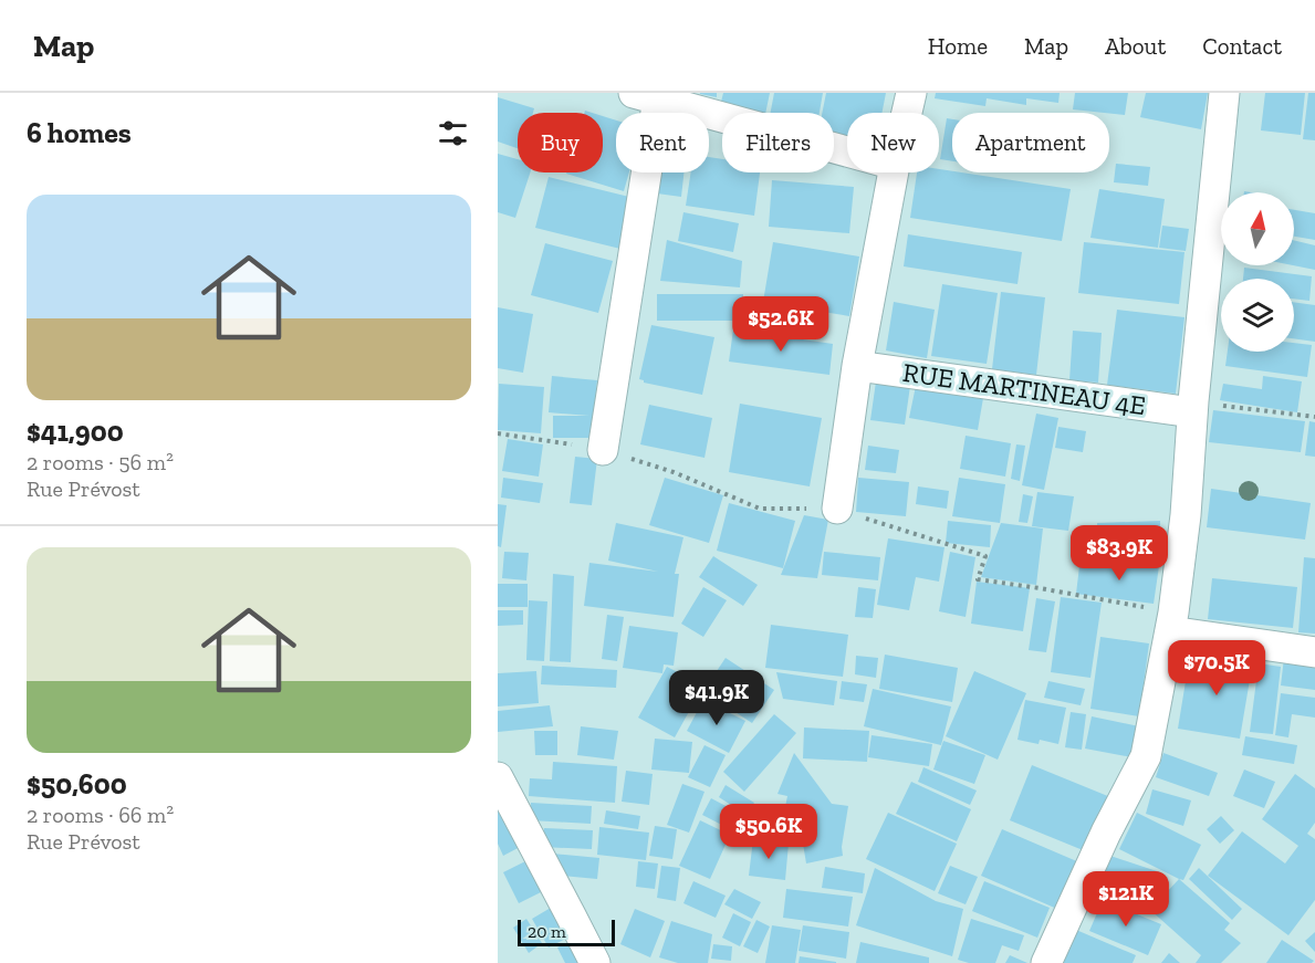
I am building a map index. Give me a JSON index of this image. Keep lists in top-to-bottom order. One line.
{"streets":{"street":["RUE MARTINEAU 4E"]},"scale_bar":"20 m","north":"top","page":{"header":"Map","nav":["Home","Map","About","Contact"],"heading":"6 homes","chip":["Buy","Rent","Filters","New","Apartment"],"list":[{"name":"$41,900","note":"2 rooms · 56 m² · Rue Prévost"},{"name":"$50,600","note":"2 rooms · 66 m² · Rue Prévost"}],"price":["$52.6K","$83.9K","$70.5K","$41.9K","$50.6K","$121K"],"scale":"20 m"}}
